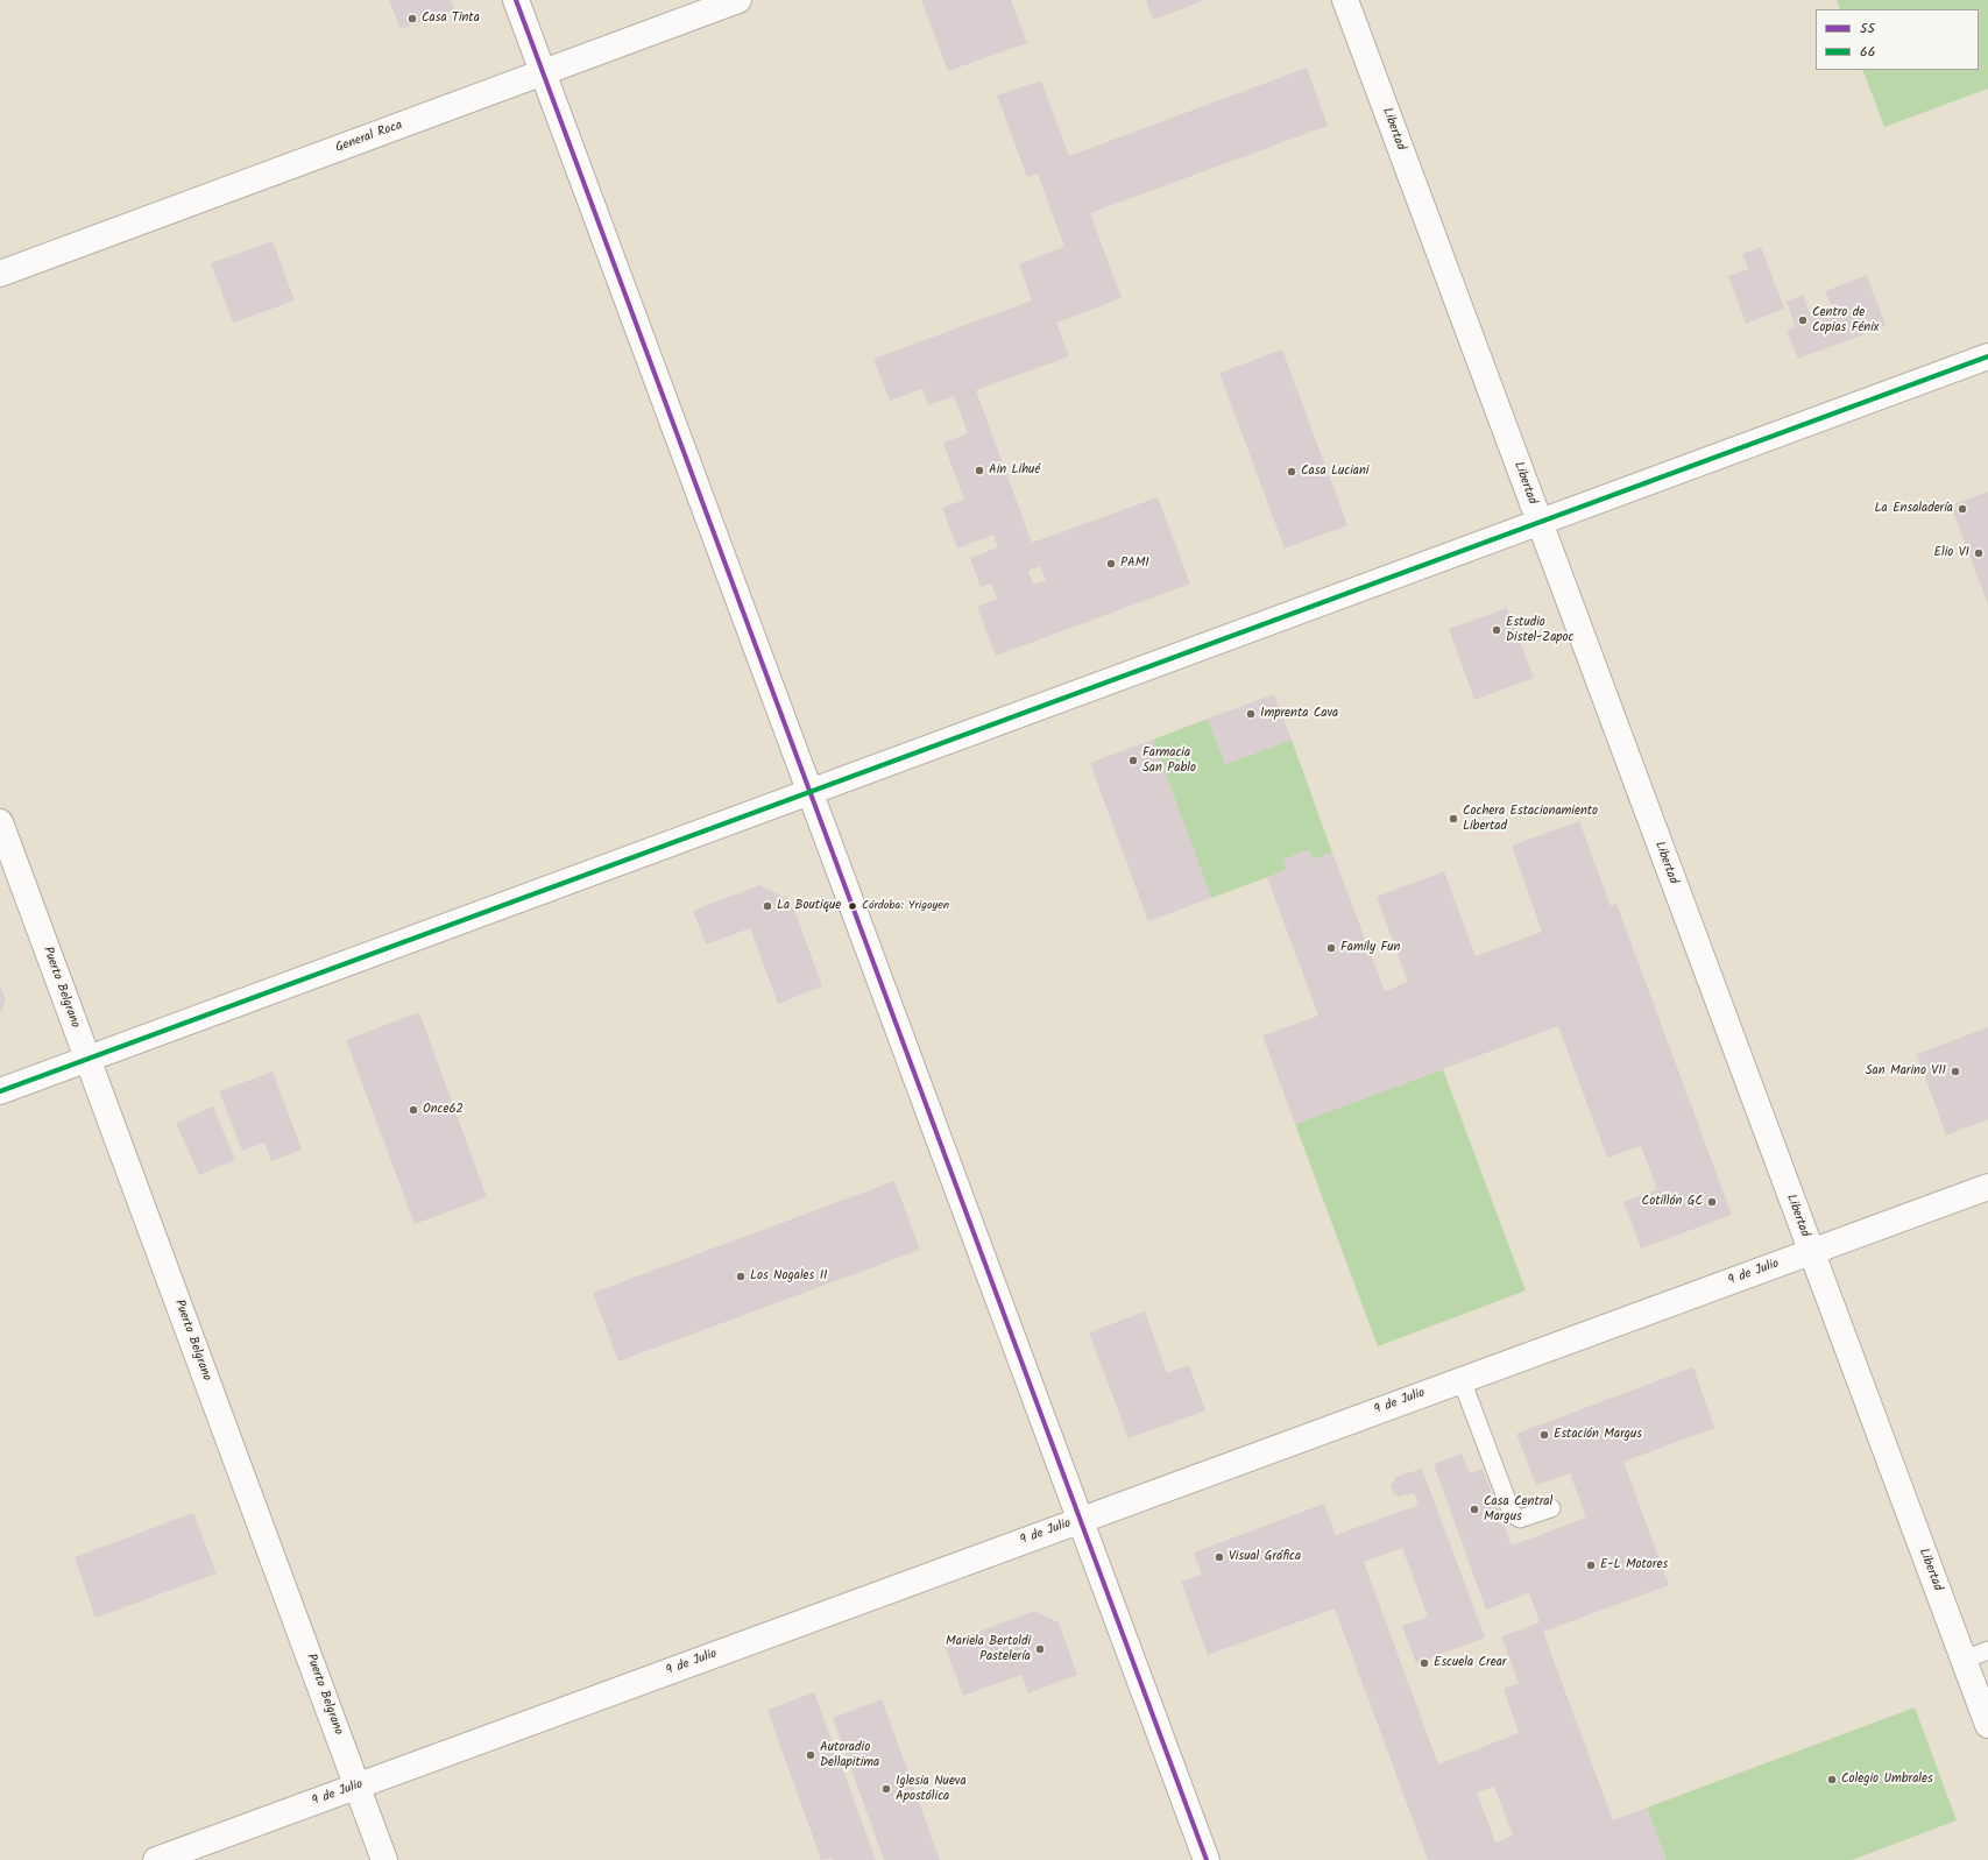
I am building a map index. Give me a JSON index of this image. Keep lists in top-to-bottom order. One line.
{"streets":{"street":["Libertad","General Roca","Puerto Belgrano","9 de Julio"]},"crossings":[["Libertad","9 de Julio"],["Puerto Belgrano","9 de Julio"]],"places":["Casa Tinta","Centro de Copias Fénix","Ain Lihué","Casa Luciani","La Ensaladería","Elio VI","PAMI","Estudio Distel-Zapoc","Imprenta Cava","Farmacia San Pablo","Cochera Estacionamiento Libertad","La Boutique","Córdoba: Yrigoyen","Family Fun","San Marino VII","Once62","Cotillón GC","Los Nogales II","Estación Margus","Casa Central Margus","Visual Gráfica","E-L Motores","Mariela Bertoldi Pastelería","Escuela Crear","Autoradio Dellapitima","Colegio Umbrales","Iglesia Nueva Apostólica"],"lines":["transit line 55","transit line 66"],"legend":["55","66"]}
